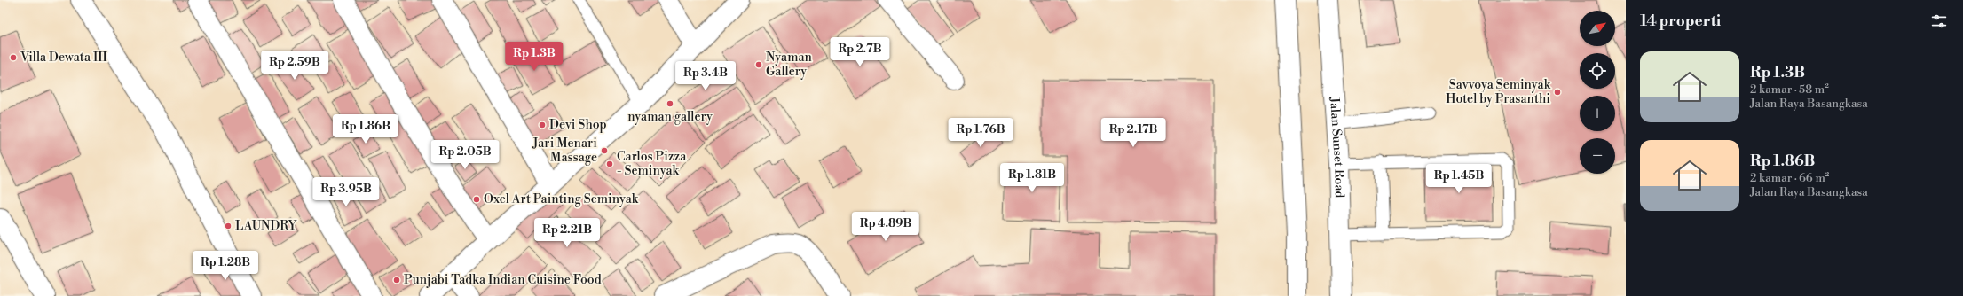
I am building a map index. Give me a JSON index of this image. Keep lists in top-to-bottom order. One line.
{"streets":{"main road":["Jalan Sunset Road"]},"places":["Villa Dewata III","Nyaman Gallery","Savvoya Seminyak Hotel by Prasanthi","nyaman gallery","Devi Shop","Jari Menari Massage","Carlos Pizza - Seminyak","Oxel Art Painting Seminyak","LAUNDRY","Punjabi Tadka Indian Cuisine Food"],"north":"top right","page":{"heading":"14 properti","map_buttons":["+","−"],"price":["Rp 2.7B","Rp 1.3B","Rp 2.59B","Rp 3.4B","Rp 1.86B","Rp 1.76B","Rp 2.17B","Rp 2.05B","Rp 1.81B","Rp 1.45B","Rp 3.95B","Rp 4.89B","Rp 2.21B","Rp 1.28B"],"list":[{"name":"Rp 1.3B","note":"2 kamar · 58 m² · Jalan Raya Basangkasa"},{"name":"Rp 1.86B","note":"2 kamar · 66 m² · Jalan Raya Basangkasa"}]}}
